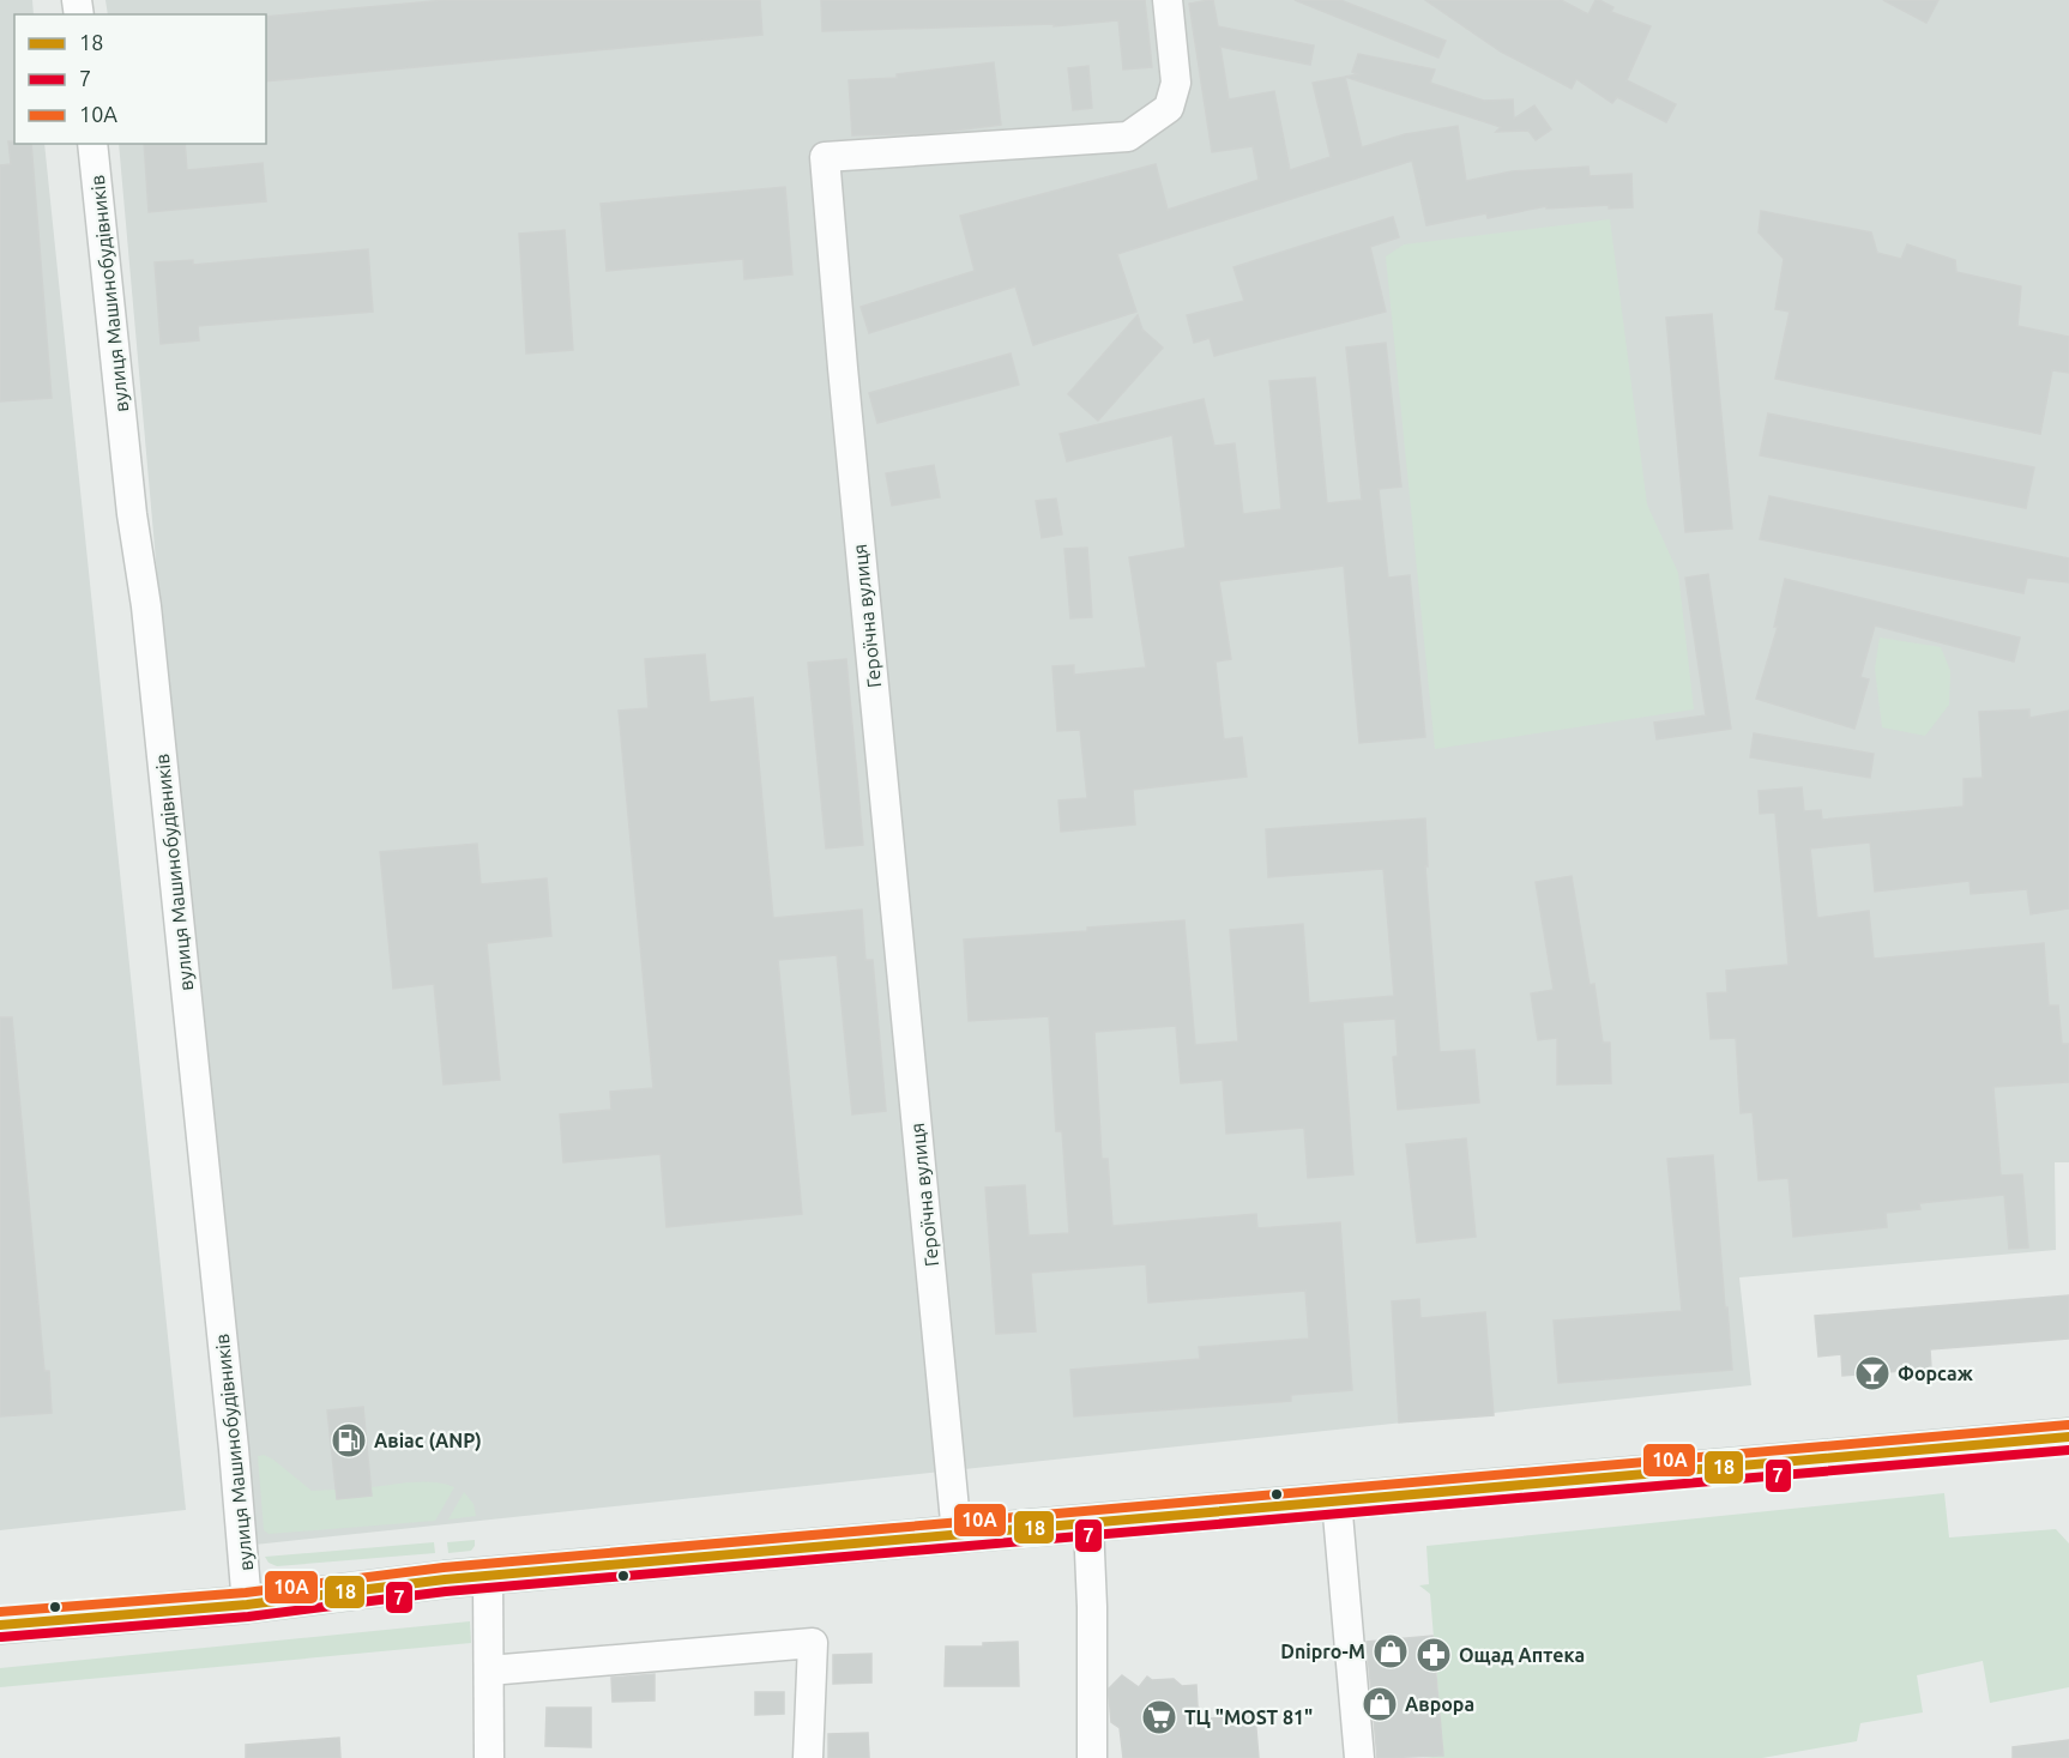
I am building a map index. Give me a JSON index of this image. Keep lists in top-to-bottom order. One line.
{"streets":{"street":["вулиця Машинобудівників","Героїчна вулиця"]},"places":{"bar":["Форсаж"],"fuel station":["Авіас (ANP)"],"shop":["Dnipro-M","Аврора"],"pharmacy":["Ощад Аптека"],"supermarket":["ТЦ \"MOST 81\""]},"lines":["transit line 10А","transit line 18","transit line 7"],"legend":["18","7","10А"]}
